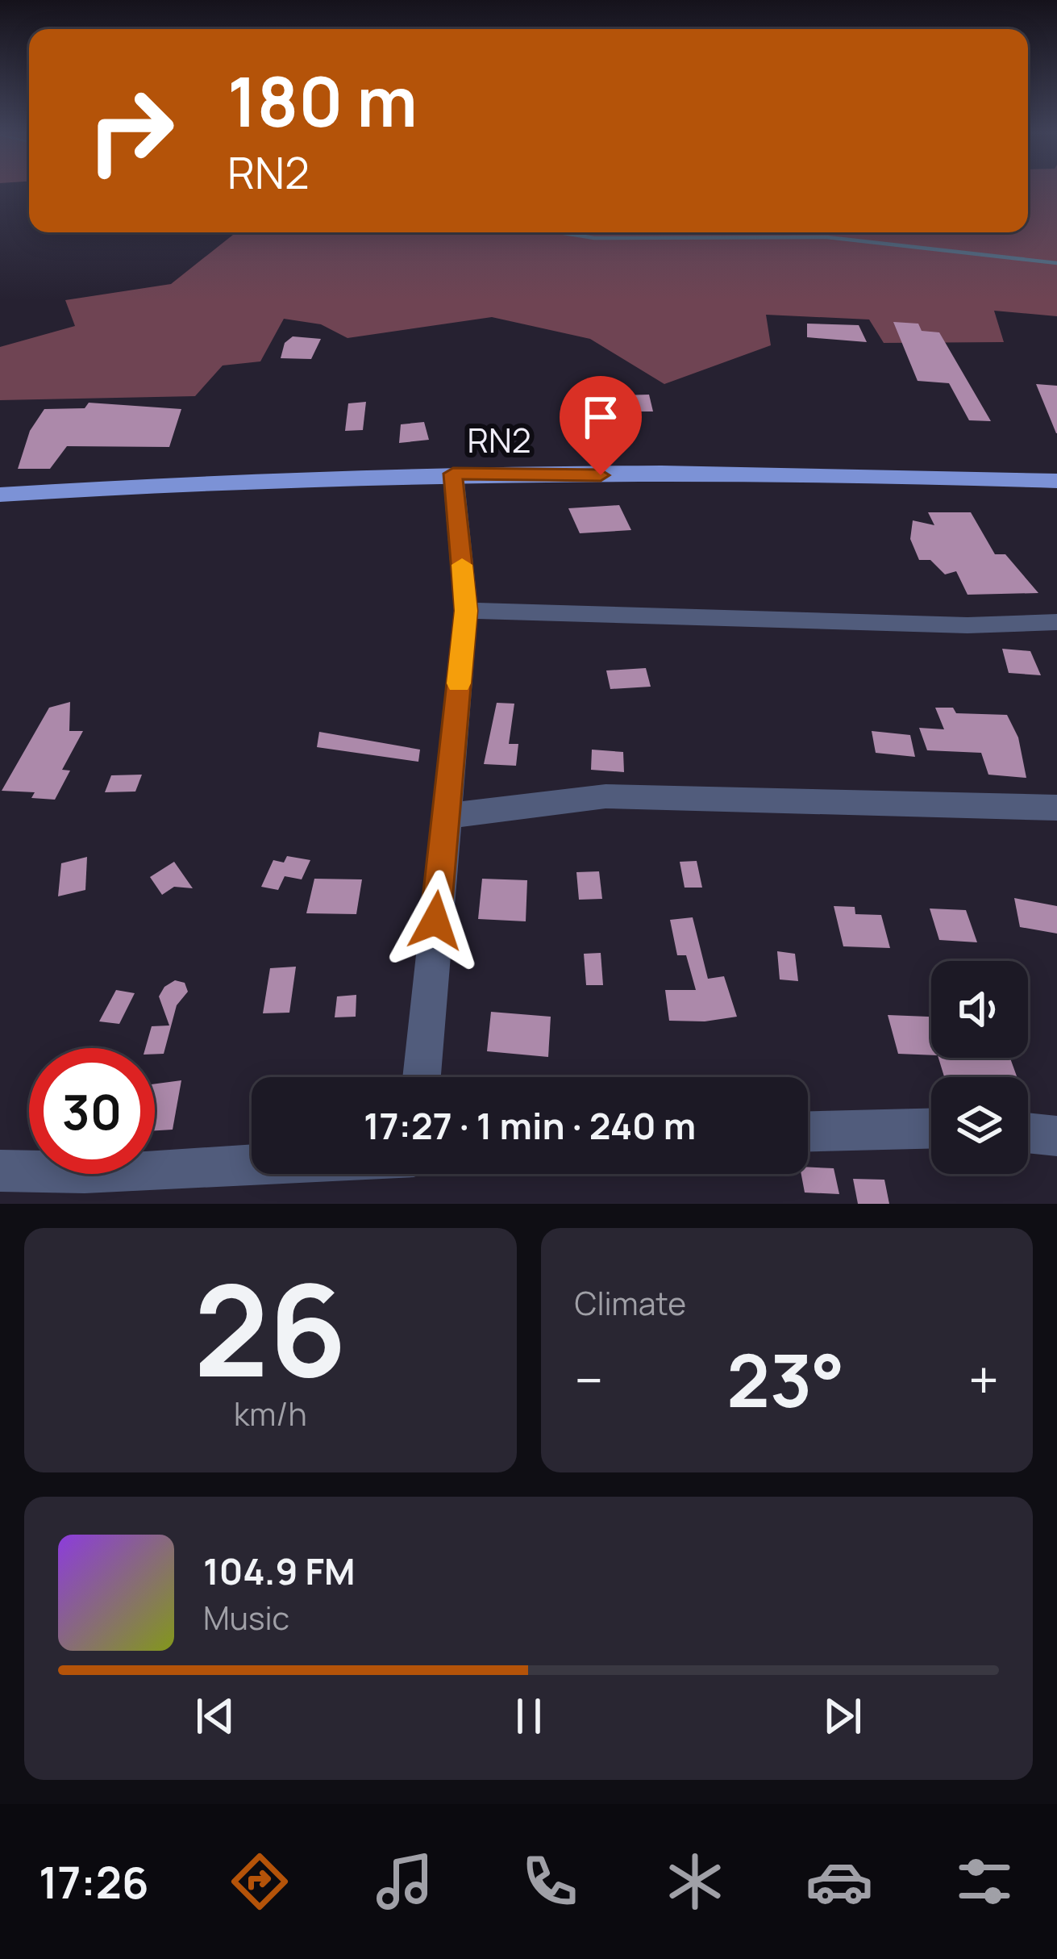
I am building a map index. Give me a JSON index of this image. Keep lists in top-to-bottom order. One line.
{"streets":{"main road":["RN2"]},"page":{"turn":["180 m","RN2"],"limit":"30","trip":"17:27 · 1 min · 240 m","tile":[["26","km/h"],"Climate"],"heat":["−","23°","+"],"song":["104.9 FM","Music"],"tabs":"17:26"}}
